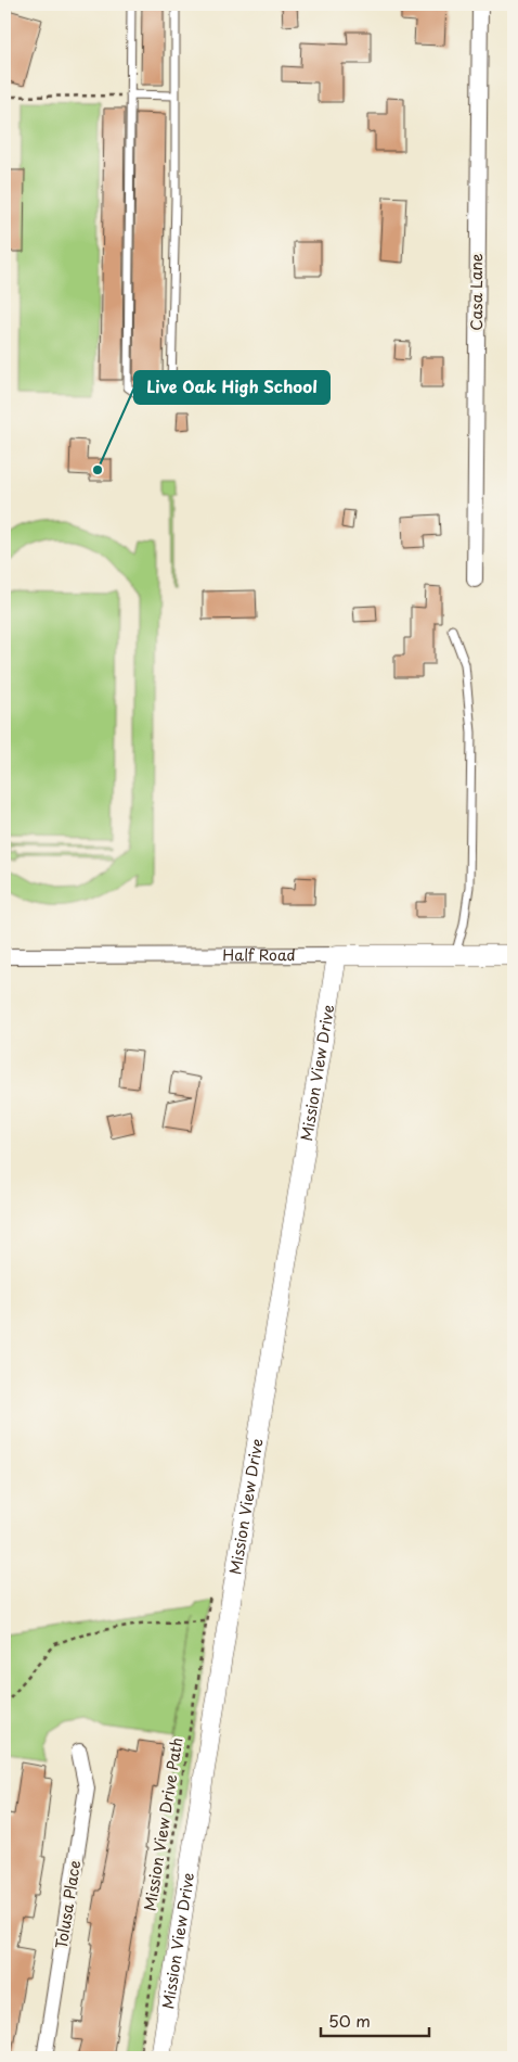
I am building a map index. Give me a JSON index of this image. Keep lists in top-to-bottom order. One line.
{"streets":{"street":["Casa Lane","Half Road","Mission View Drive","Tolusa Place"],"path":["Mission View Drive Path"]},"crossings":[["Half Road","Mission View Drive"]],"places":["Live Oak High School"],"scale_bar":"50 m"}
